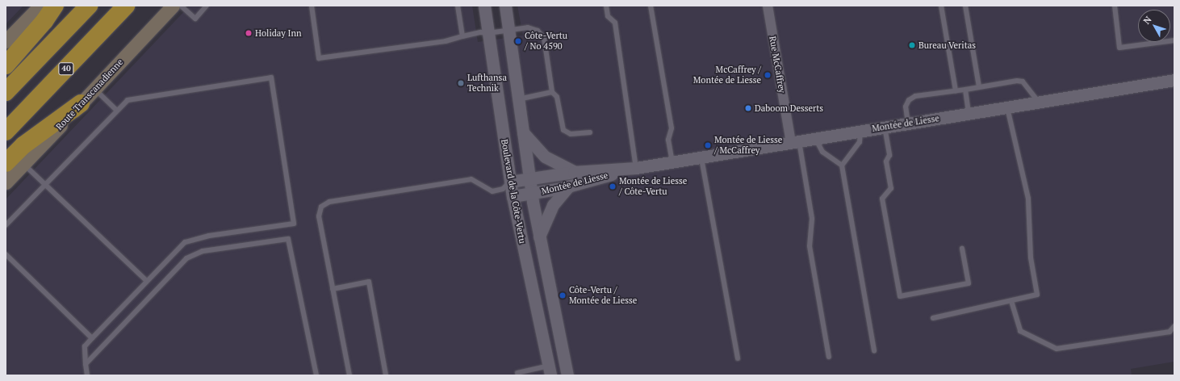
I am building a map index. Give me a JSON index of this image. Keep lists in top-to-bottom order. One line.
{"streets":{"highway":["40"],"main road":["Route Transcanadienne"],"street":["Rue McCaffrey","Montée de Liesse","Boulevard de la Côte-Vertu"]},"crossings":[["Rue McCaffrey","Montée de Liesse"],["Montée de Liesse","Boulevard de la Côte-Vertu"]],"places":["Holiday Inn","Côte-Vertu / No 4590","Bureau Veritas","McCaffrey / Montée de Liesse","Lufthansa Technik","Daboom Desserts","Montée de Liesse / McCaffrey","Montée de Liesse / Côte-Vertu","Côte-Vertu / Montée de Liesse"],"north":"top left"}
